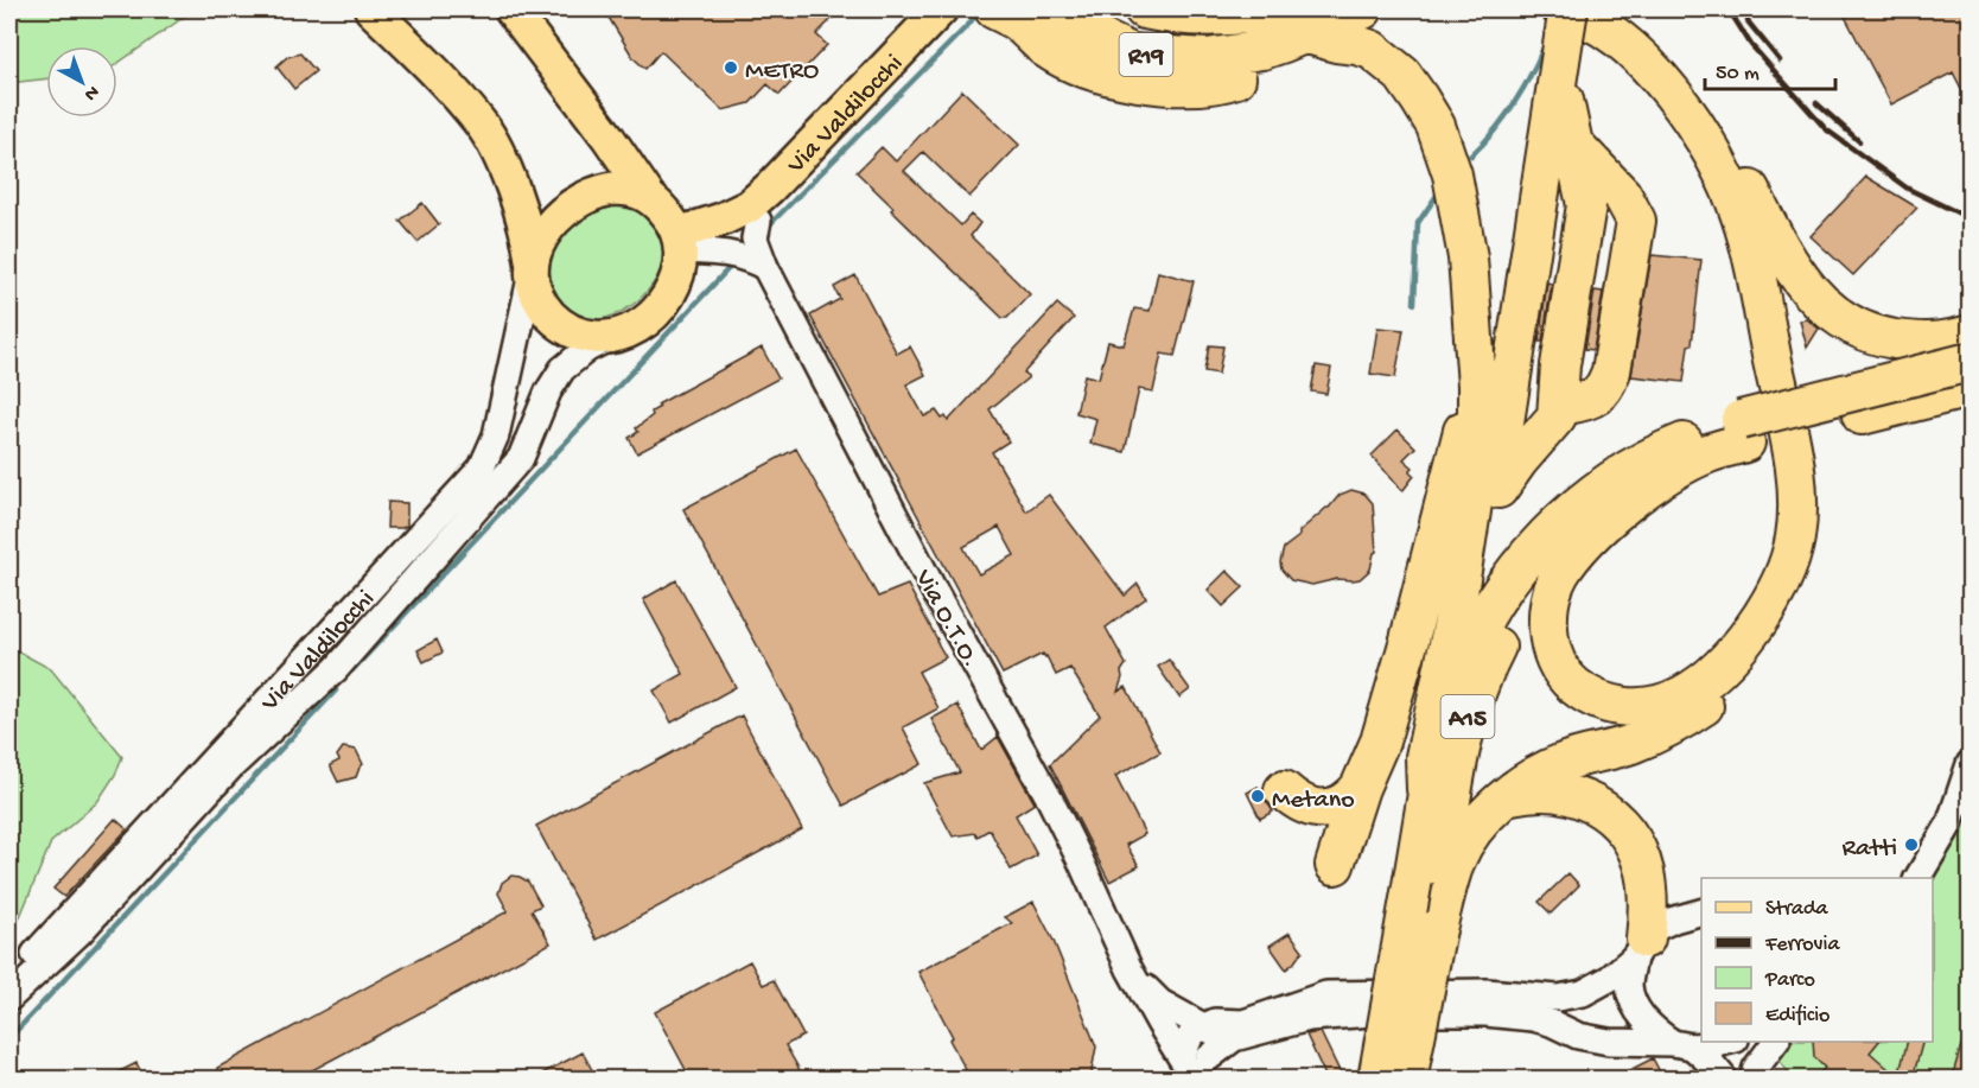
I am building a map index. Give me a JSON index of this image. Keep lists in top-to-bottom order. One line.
{"streets":{"highway":["R19","A15"],"main road":["Via Valdilocchi"],"street":["Via O.T.O."]},"crossings":[["Via Valdilocchi","Via O.T.O."]],"places":["METRO","Metano","Ratti"],"legend":["Strada","Ferrovia","Parco","Edificio"],"scale_bar":"50 m","north":"bottom right"}
